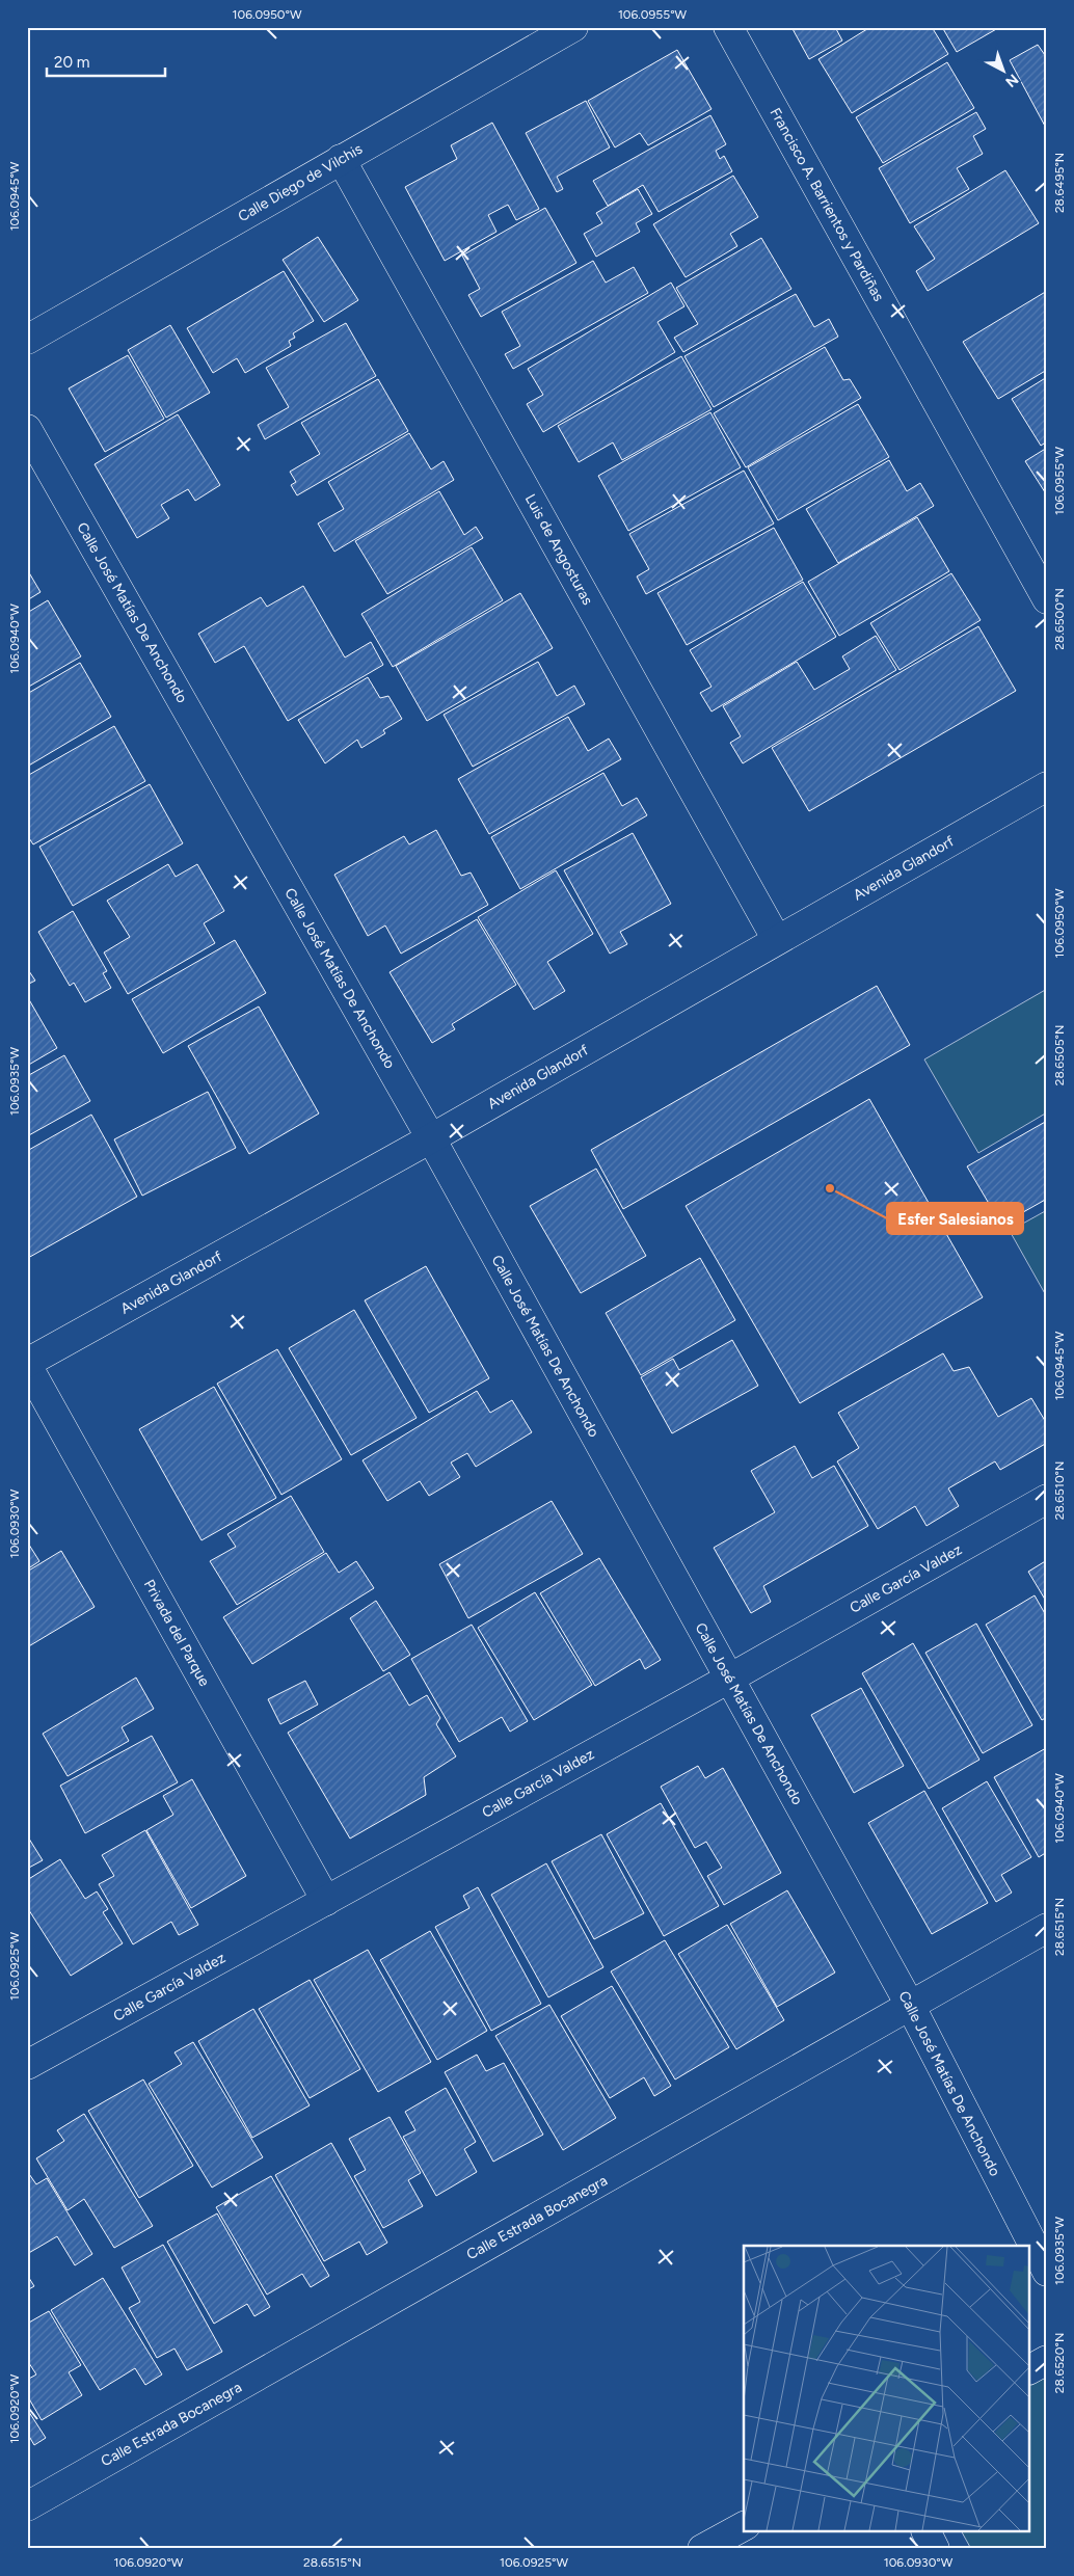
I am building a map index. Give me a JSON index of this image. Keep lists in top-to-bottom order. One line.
{"streets":{"street":["Calle Diego de Vilchis","Francisco A. Barrientos y Pardiñas","Luis de Angosturas","Calle José Matías De Anchondo","Avenida Glandorf","Calle García Valdez","Privada del Parque","Calle Estrada Bocanegra"]},"crossings":[["Calle Diego de Vilchis","Luis de Angosturas"],["Luis de Angosturas","Avenida Glandorf"],["Calle José Matías De Anchondo","Avenida Glandorf"],["Calle José Matías De Anchondo","Calle García Valdez"],["Calle José Matías De Anchondo","Calle Estrada Bocanegra"],["Avenida Glandorf","Privada del Parque"],["Calle García Valdez","Privada del Parque"]],"places":["Esfer Salesianos"],"scale_bar":"20 m","north":"bottom right","coordinates":["106.0950°W","106.0955°W","28.6495°N","106.0945°W","28.6500°N","106.0940°W","28.6505°N","106.0935°W","28.6510°N","106.0930°W","28.6515°N","106.0925°W","28.6520°N","106.0920°W"]}
